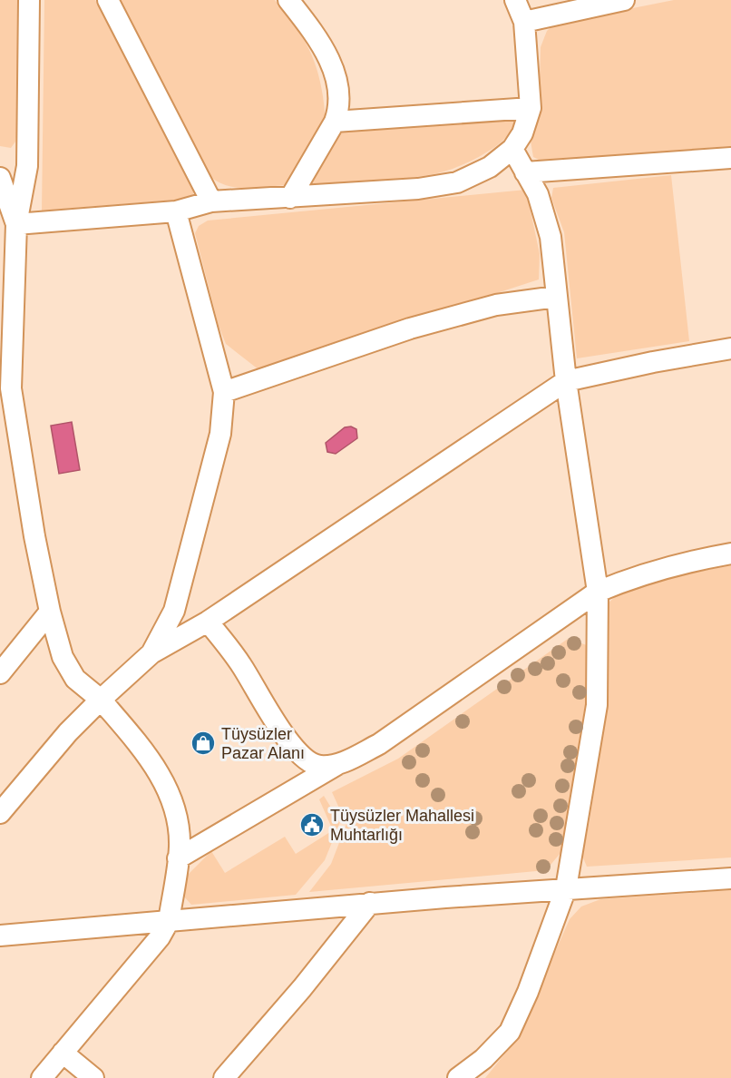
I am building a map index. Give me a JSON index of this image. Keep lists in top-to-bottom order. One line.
{"places":{"shop":["Tüysüzler Pazar Alanı"],"public building":["Tüysüzler Mahallesi Muhtarlığı"]}}
